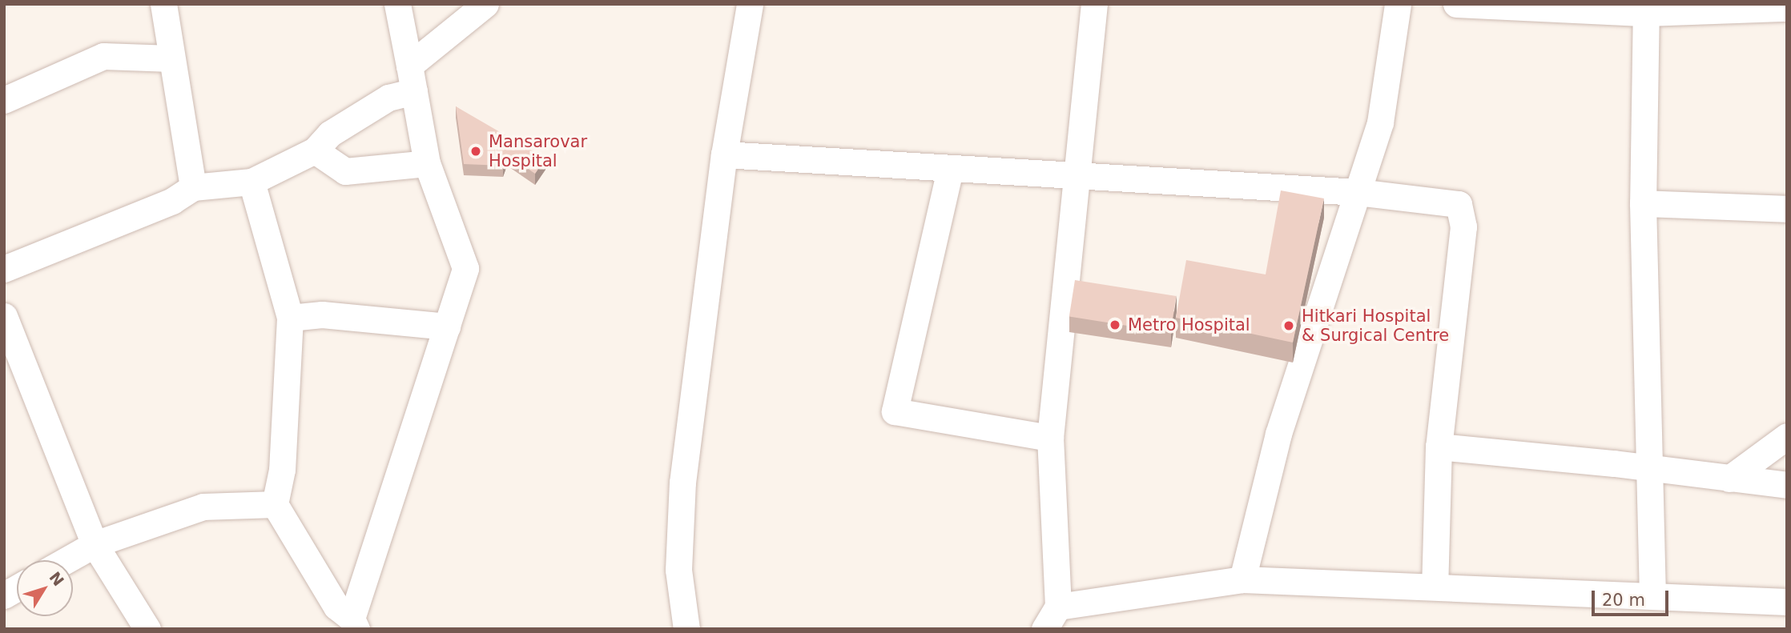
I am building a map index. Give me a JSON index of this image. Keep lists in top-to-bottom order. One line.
{"places":["Mansarovar Hospital","Metro Hospital","Hitkari Hospital & Surgical Centre"],"scale_bar":"20 m","north":"top right"}
